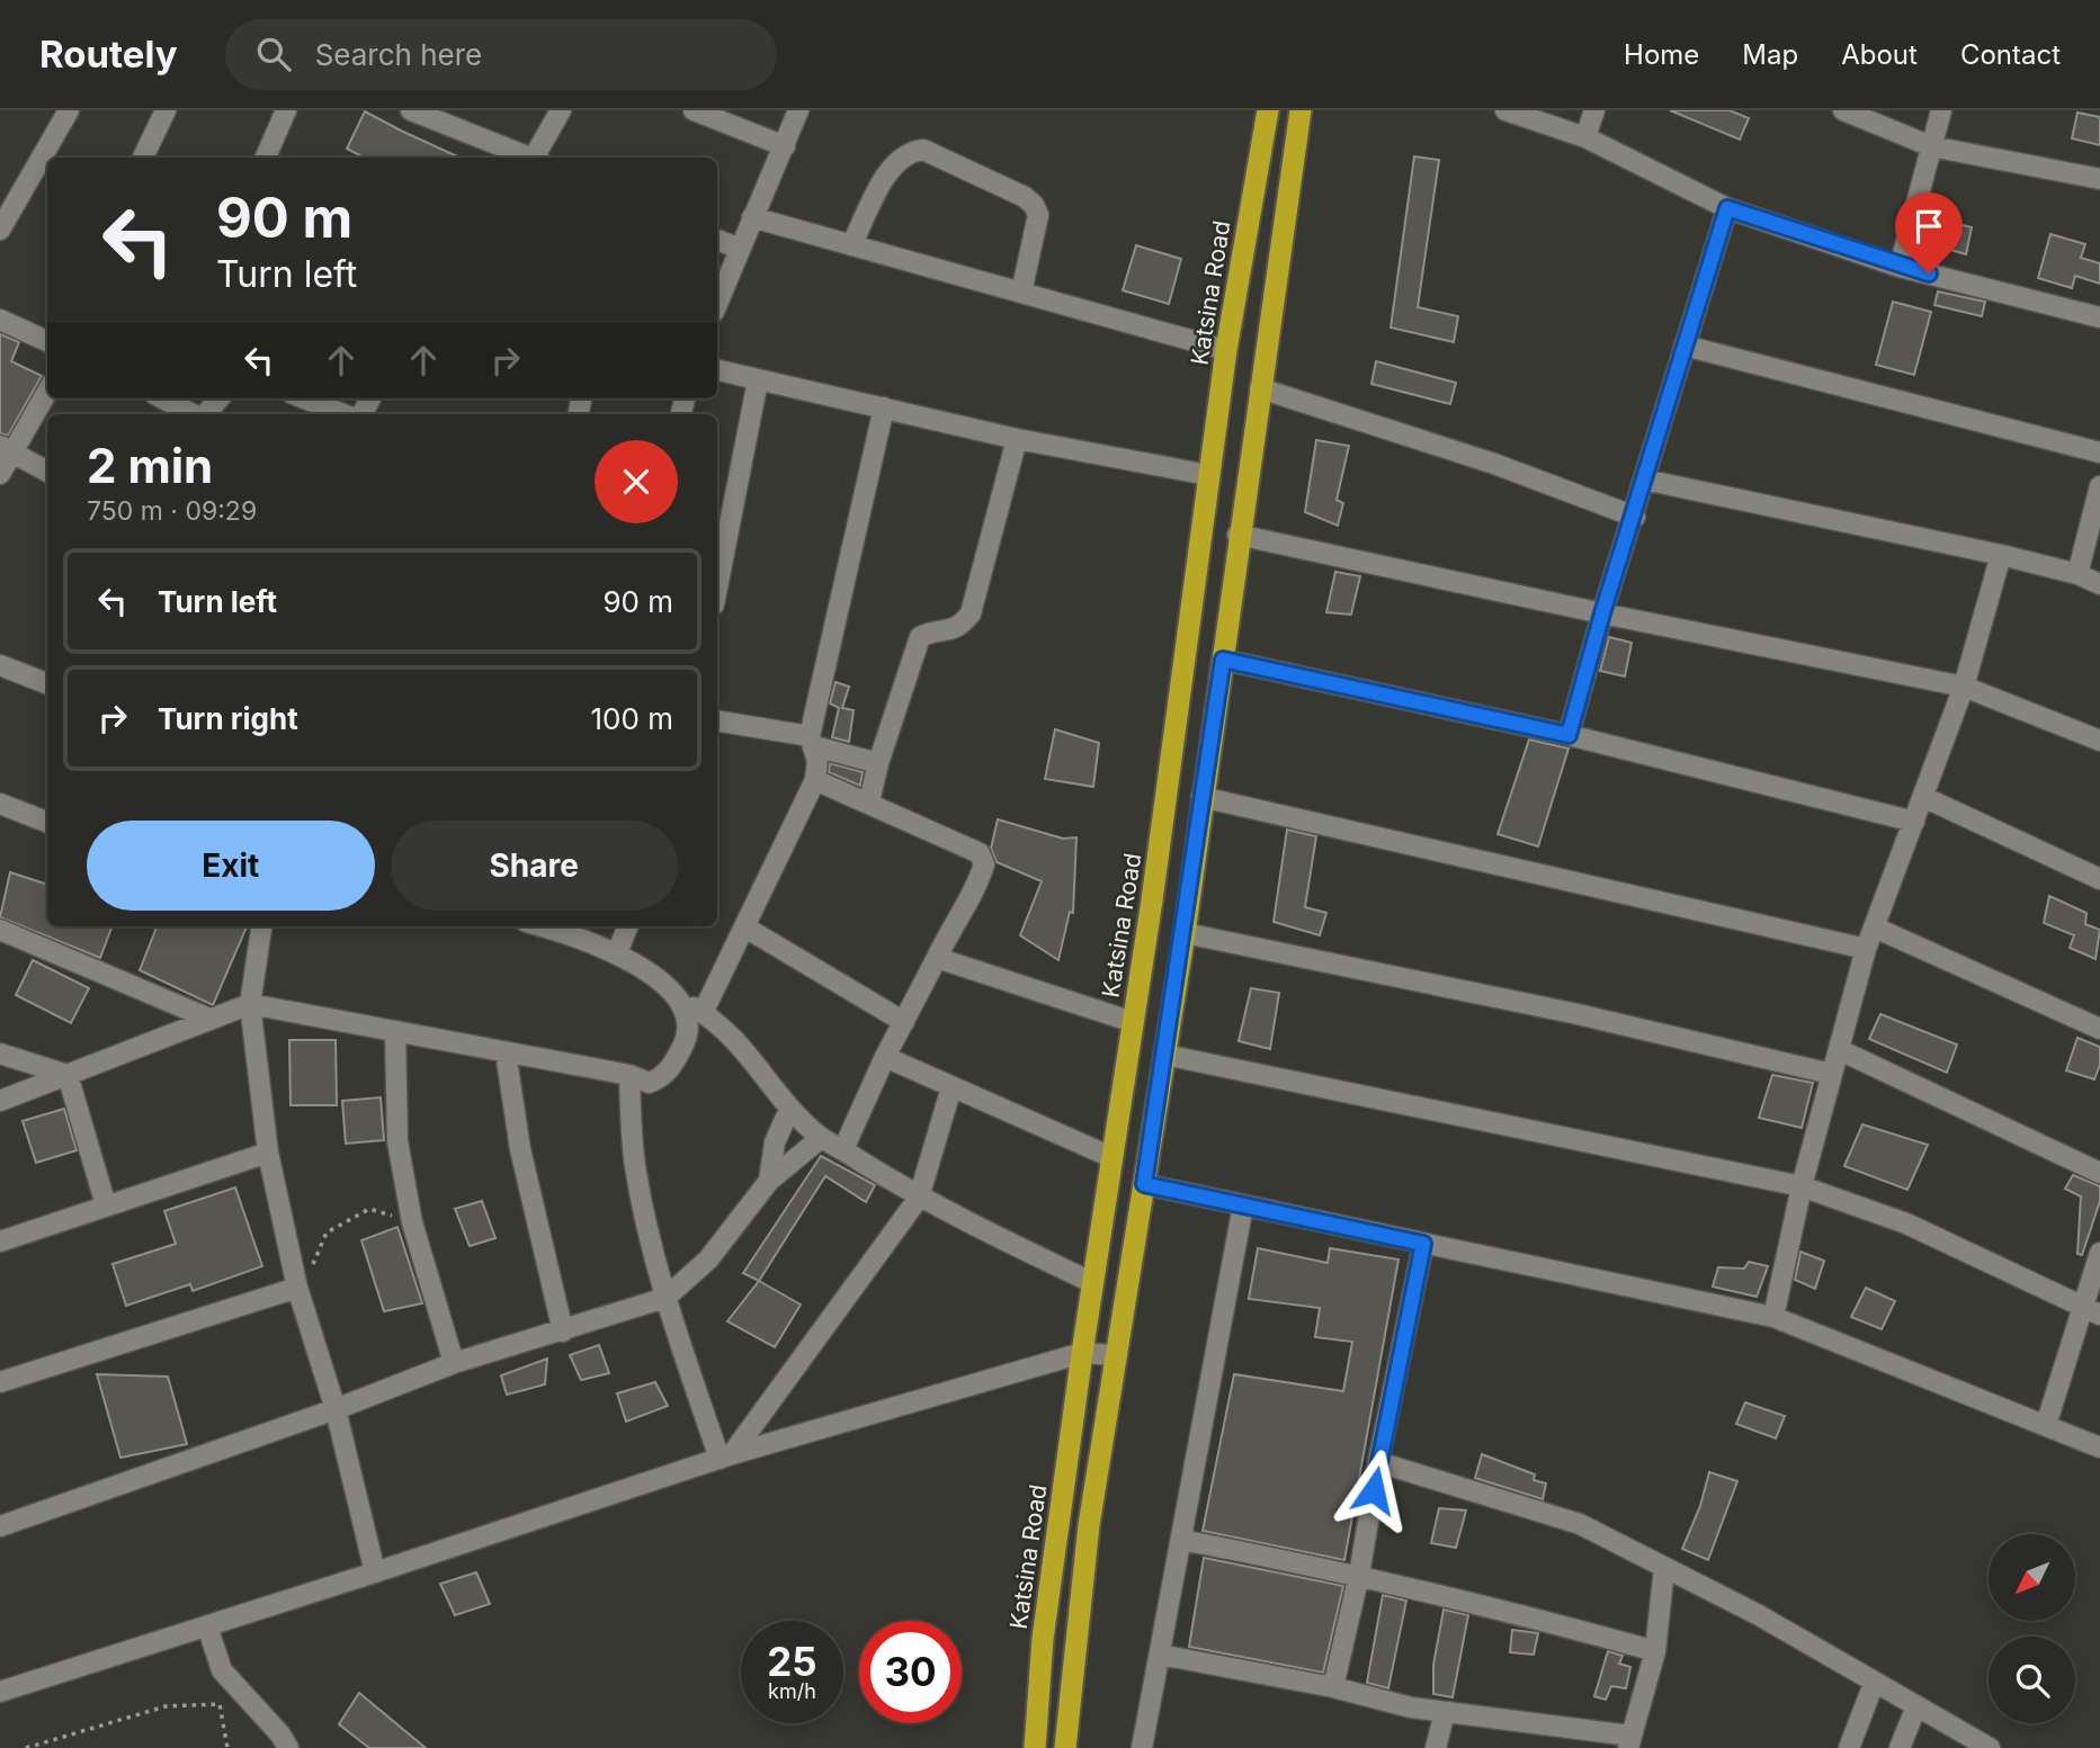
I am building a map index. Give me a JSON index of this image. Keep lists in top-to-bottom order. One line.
{"streets":{"highway":["Katsina Road"]},"north":"bottom left","page":{"header":"Routely","search":"Search here","nav":["Home","Map","About","Contact"],"turn":["90 m","Turn left"],"heading":["2 min","750 m · 09:29"],"list":[{"name":"Turn left","value":"90 m"},{"name":"Turn right","value":"100 m"}],"buttons":["Exit","Share"],"speed":"25 km/h","limit":"30"}}
